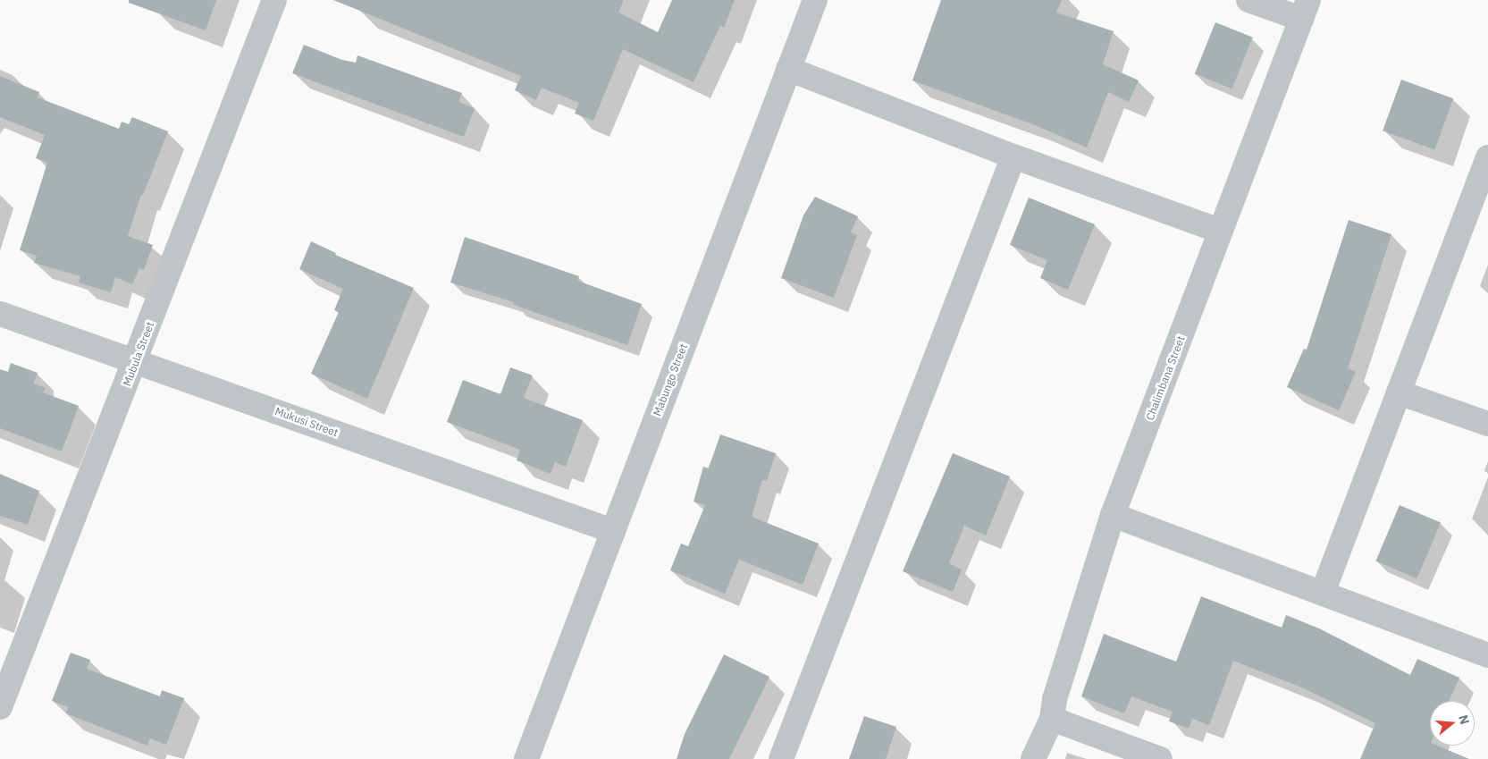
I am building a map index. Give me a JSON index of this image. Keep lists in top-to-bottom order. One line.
{"streets":{"street":["Mubula Street","Chalimbana Street","Mabungo Street","Mukusi Street"]},"crossings":[["Mubula Street","Mukusi Street"],["Mabungo Street","Mukusi Street"]],"north":"right"}
